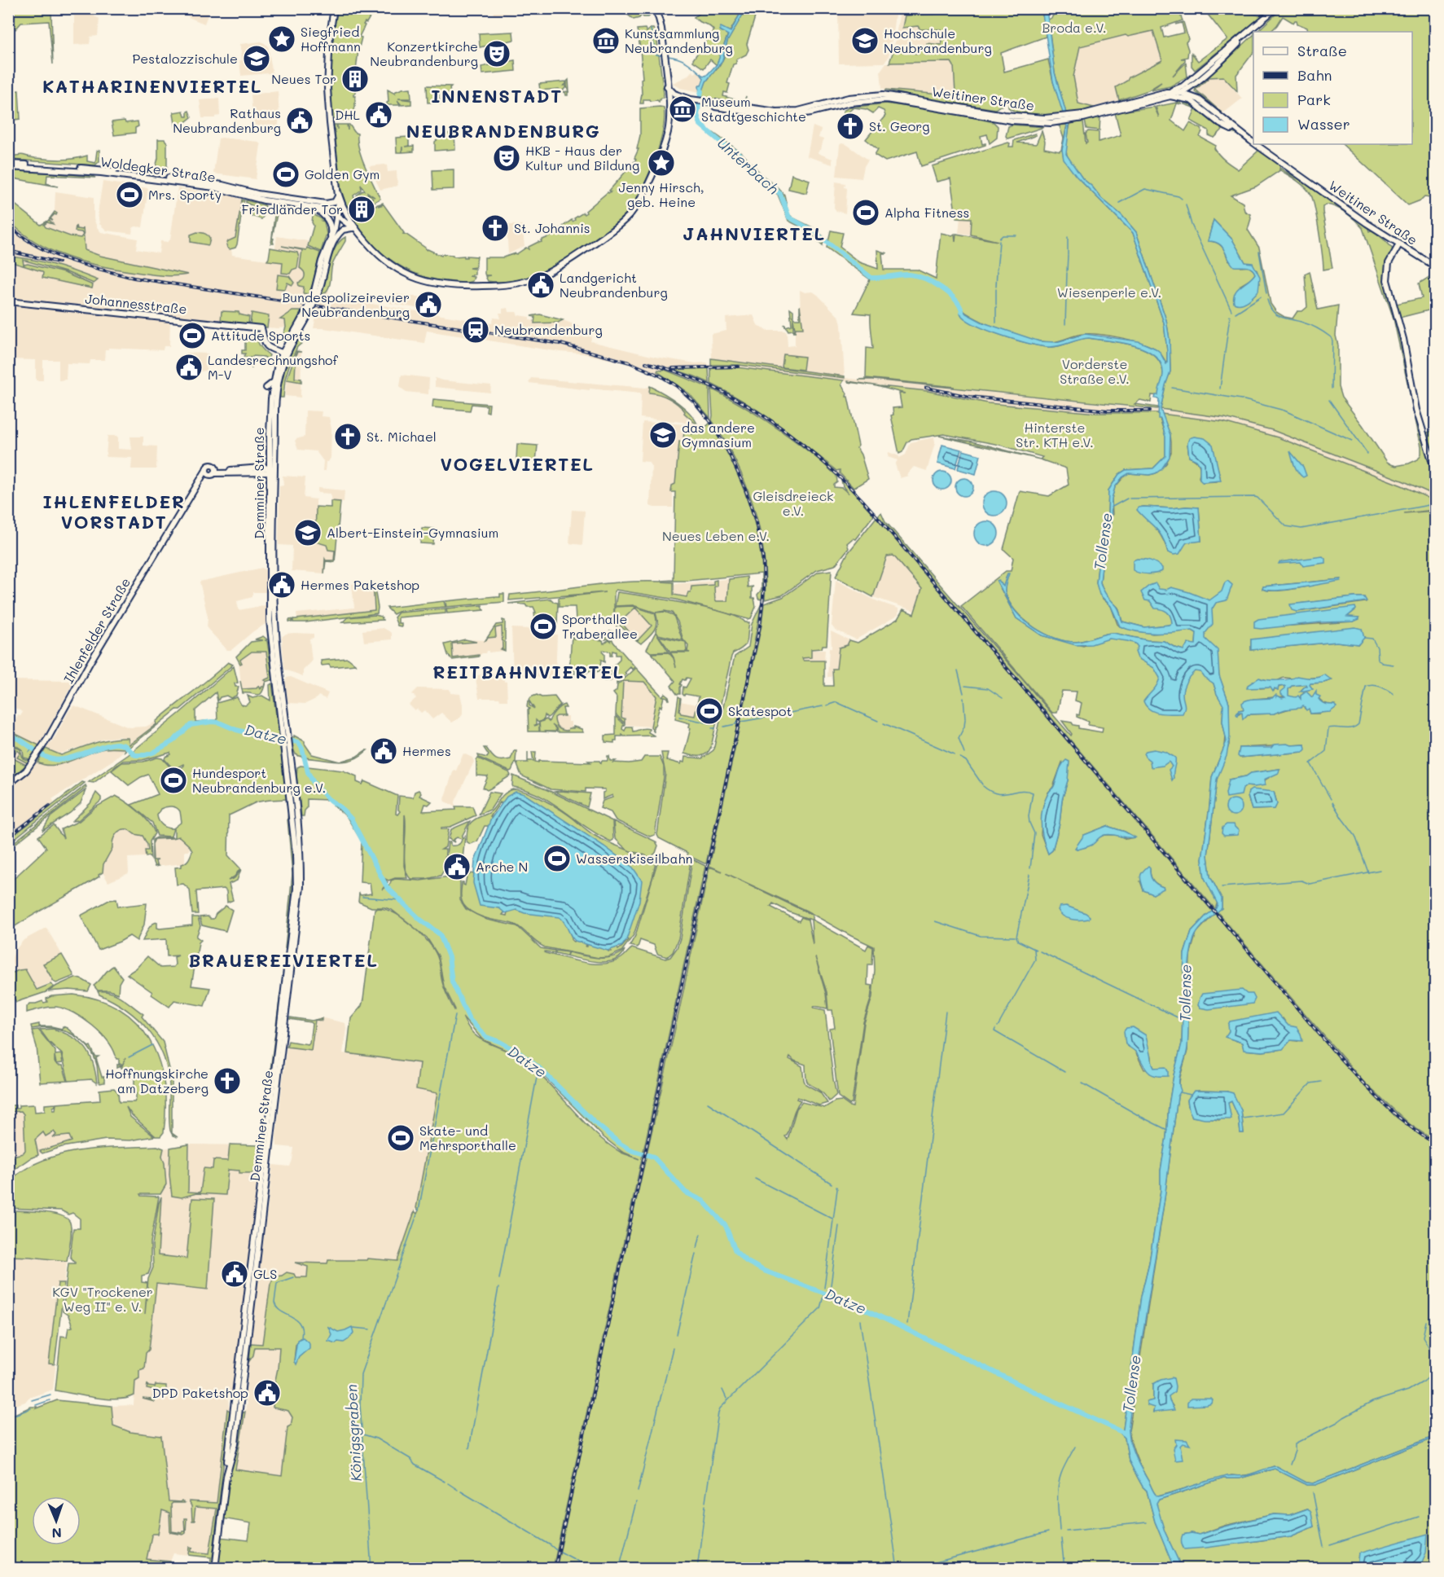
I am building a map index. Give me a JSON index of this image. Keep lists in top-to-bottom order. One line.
{"streets":{"main road":["Weitiner Straße","Woldegker Straße","Johannesstraße","Demminer Straße","Ihlenfelder Straße"]},"crossings":[["Woldegker Straße","Demminer Straße"],["Johannesstraße","Demminer Straße"],["Demminer Straße","Ihlenfelder Straße"]],"districts":["KATHARINENVIERTEL","INNENSTADT","NEUBRANDENBURG","JAHNVIERTEL","VOGELVIERTEL","IHLENFELDER VORSTADT","REITBAHNVIERTEL","BRAUEREIVIERTEL"],"water":["Unterbach","Tollense","Datze","Königsgraben"],"parks":["Broda e.V.","Wiesenperle e.V.","Vorderste Straße e.V.","Hinterste Str. KTH e.V.","Gleisdreieck e.V.","Neues Leben e.V.","KGV \"Trockener Weg II\" e. V."],"places":{"place":["Siegfried Hoffmann","Jenny Hirsch, geb. Heine"],"museum":["Kunstsammlung Neubrandenburg","Museum Stadtgeschichte"],"school or university":["Hochschule Neubrandenburg","Pestalozzischule","das andere Gymnasium","Albert-Einstein-Gymnasium"],"theatre":["Konzertkirche Neubrandenburg","HKB - Haus der Kultur und Bildung"],"building":["Neues Tor","Friedländer Tor"],"public building":["DHL","Rathaus Neubrandenburg","Landgericht Neubrandenburg","Bundespolizeirevier Neubrandenburg","Landesrechnungshof M-V","Hermes Paketshop","Hermes","Arche N","GLS","DPD Paketshop"],"church":["St. Georg","St. Johannis","St. Michael","Hoffnungskirche am Datzeberg"],"sports":["Golden Gym","Mrs. Sporty","Alpha Fitness","Attitude Sports","Sporthalle Traberallee","Skatespot","Hundesport Neubrandenburg e.V.","Wasserskiseilbahn","Skate- und Mehrsporthalle"],"station":["Neubrandenburg"]},"legend":["Straße","Bahn","Park","Wasser"],"north":"bottom"}
